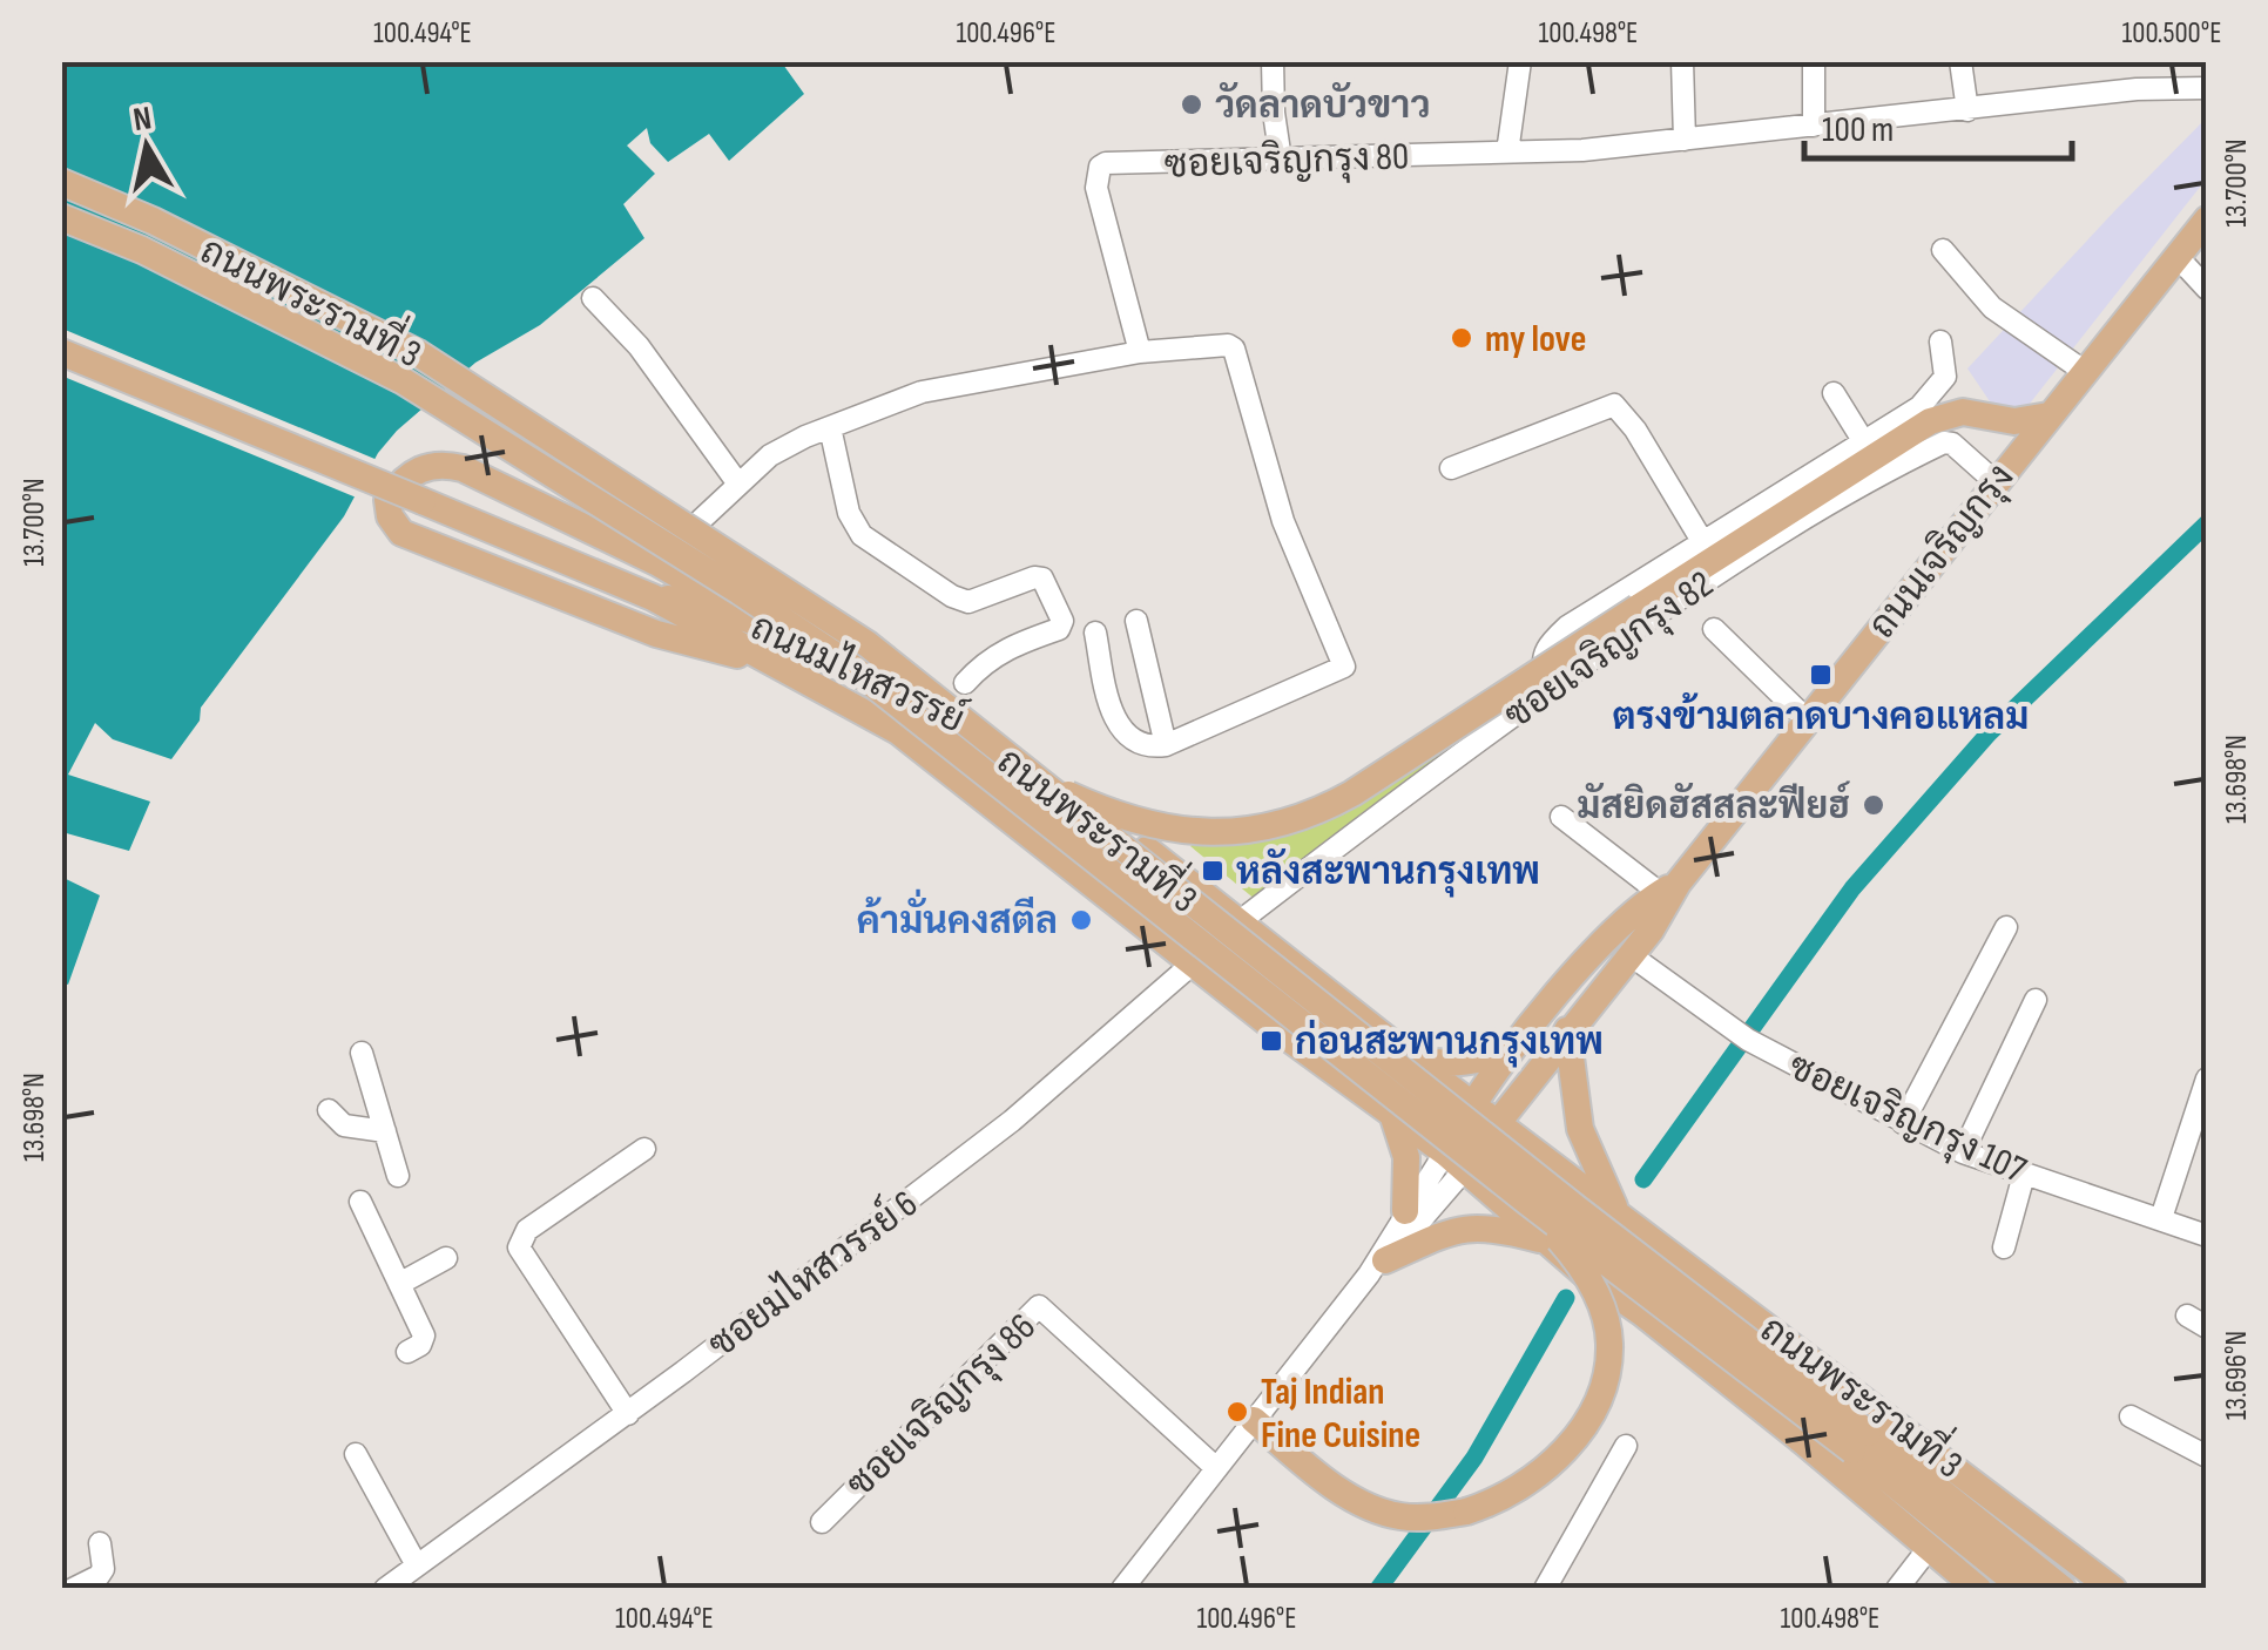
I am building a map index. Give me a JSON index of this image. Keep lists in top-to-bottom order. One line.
{"streets":{"main road":["ถนนพระรามที่ 3","ถนนเจริญกรุง","ถนนมไหสวรรย์"],"street":["ซอยเจริญกรุง 80","ซอยเจริญกรุง 82","ซอยเจริญกรุง 107","ซอยมไหสวรรย์ 6","ซอยเจริญกรุง 86"]},"crossings":[["ถนนพระรามที่ 3","ถนนเจริญกรุง"],["ถนนพระรามที่ 3","ถนนมไหสวรรย์"],["ถนนเจริญกรุง","ซอยเจริญกรุง 82"],["ถนนเจริญกรุง","ถนนมไหสวรรย์"],["ถนนเจริญกรุง","ซอยเจริญกรุง 107"],["ถนนเจริญกรุง","ซอยเจริญกรุง 86"],["ซอยเจริญกรุง 82","ถนนมไหสวรรย์"],["ถนนมไหสวรรย์","ซอยมไหสวรรย์ 6"]],"places":{"other":["วัดลาดบัวขาว","my love","มัสยิดฮัสสละฟียฮ์","ค้ามั่นคงสตีล","Taj Indian Fine Cuisine"],"transit":["ตรงข้ามตลาดบางคอแหลม","หลังสะพานกรุงเทพ","ก่อนสะพานกรุงเทพ"]},"scale_bar":"100 m","north":"top","coordinates":["100.494°E","100.496°E","100.498°E","100.500°E","13.700°N","13.698°N","13.696°N"]}
